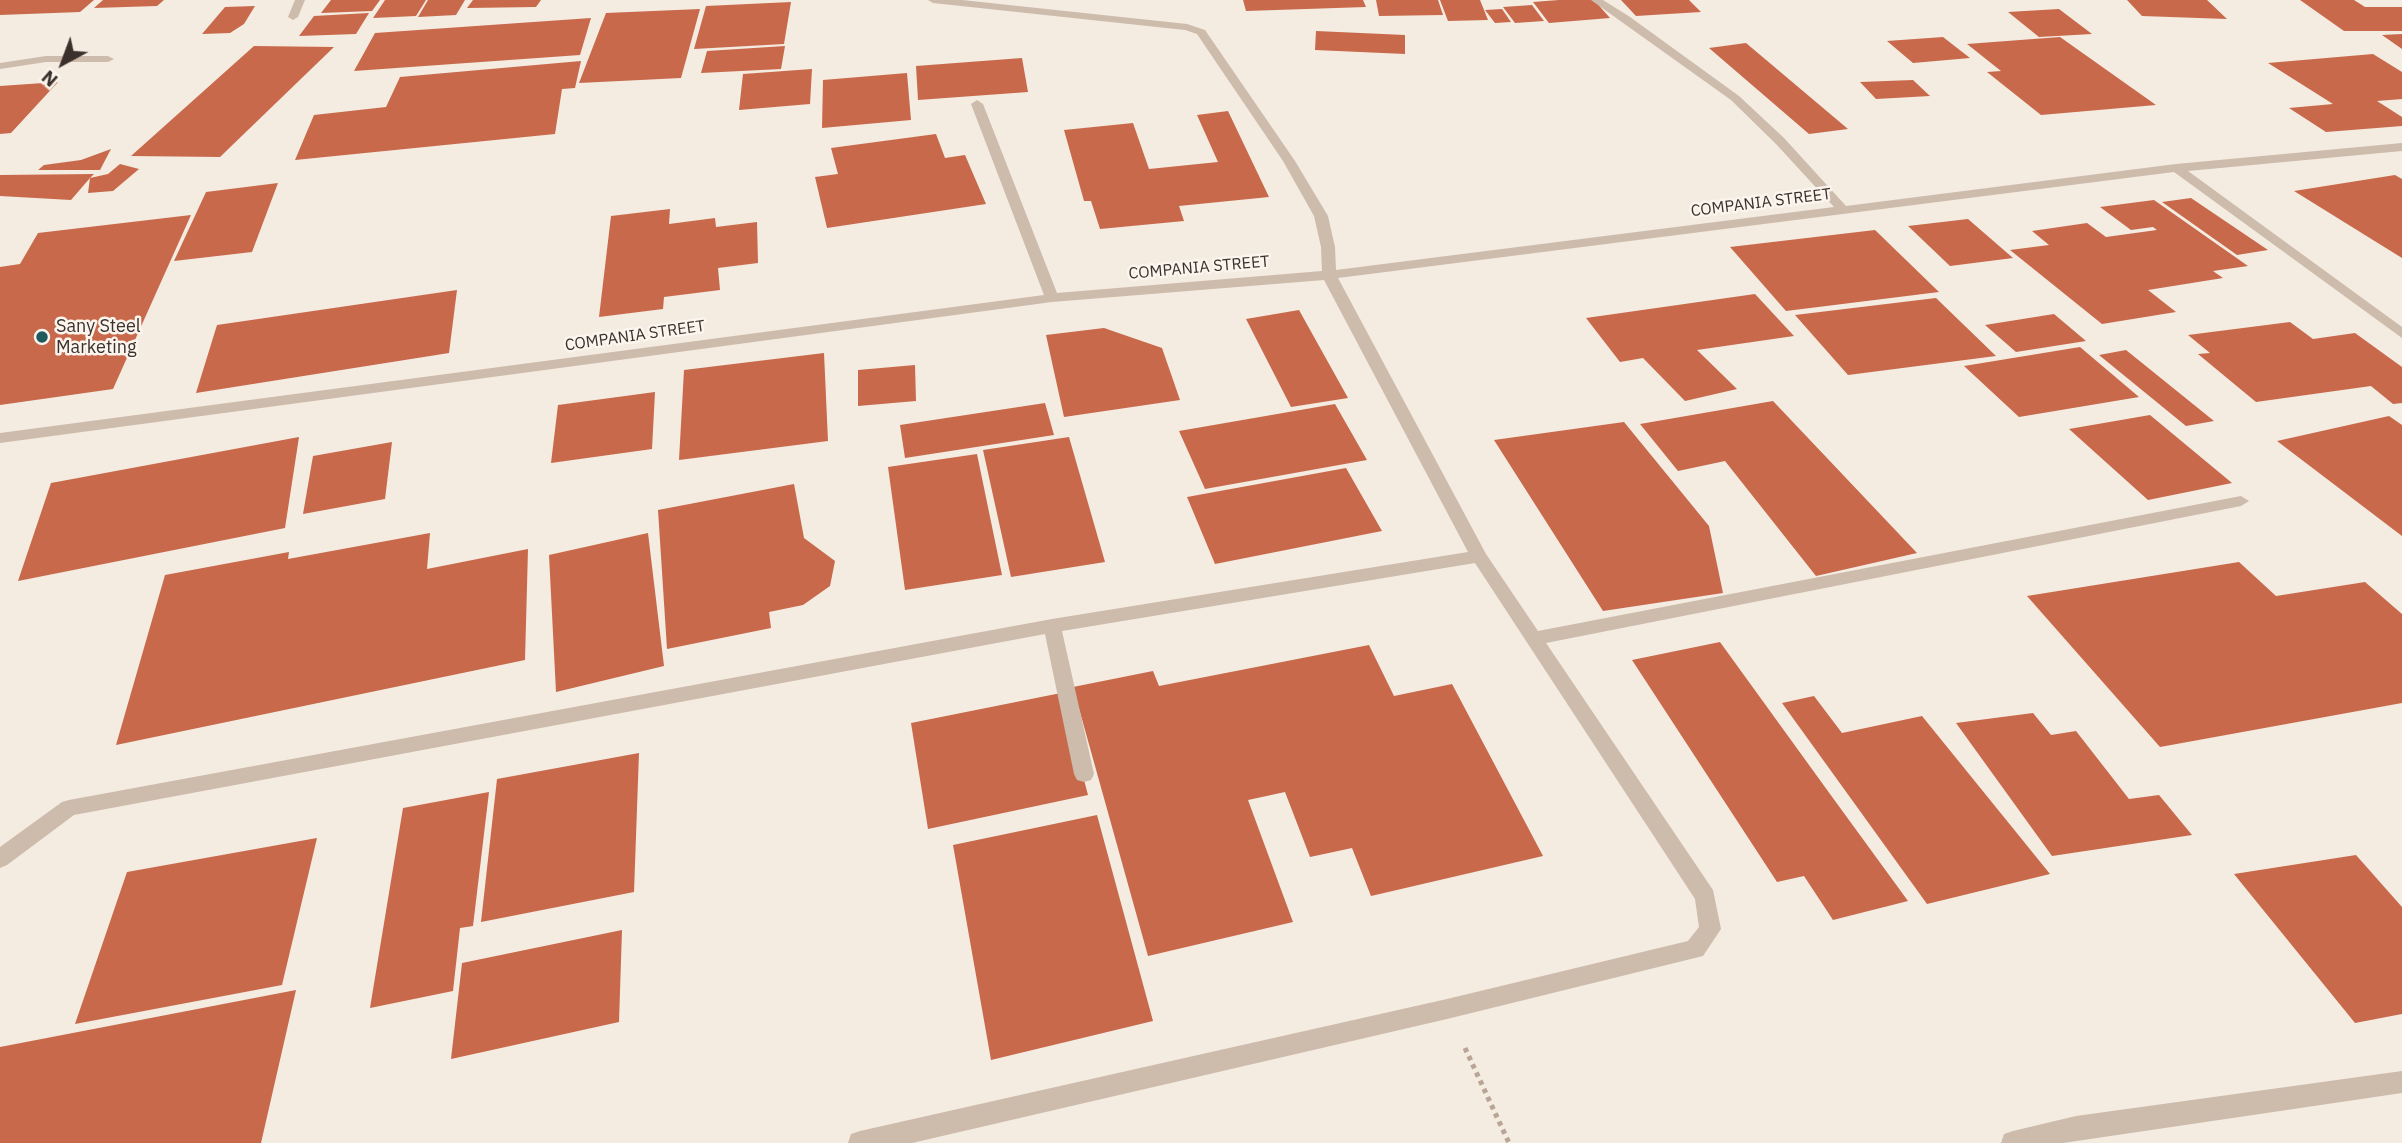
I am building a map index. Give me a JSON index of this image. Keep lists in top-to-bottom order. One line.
{"streets":{"street":["COMPANIA STREET"]},"places":["Sany Steel Marketing"],"north":"bottom left"}
